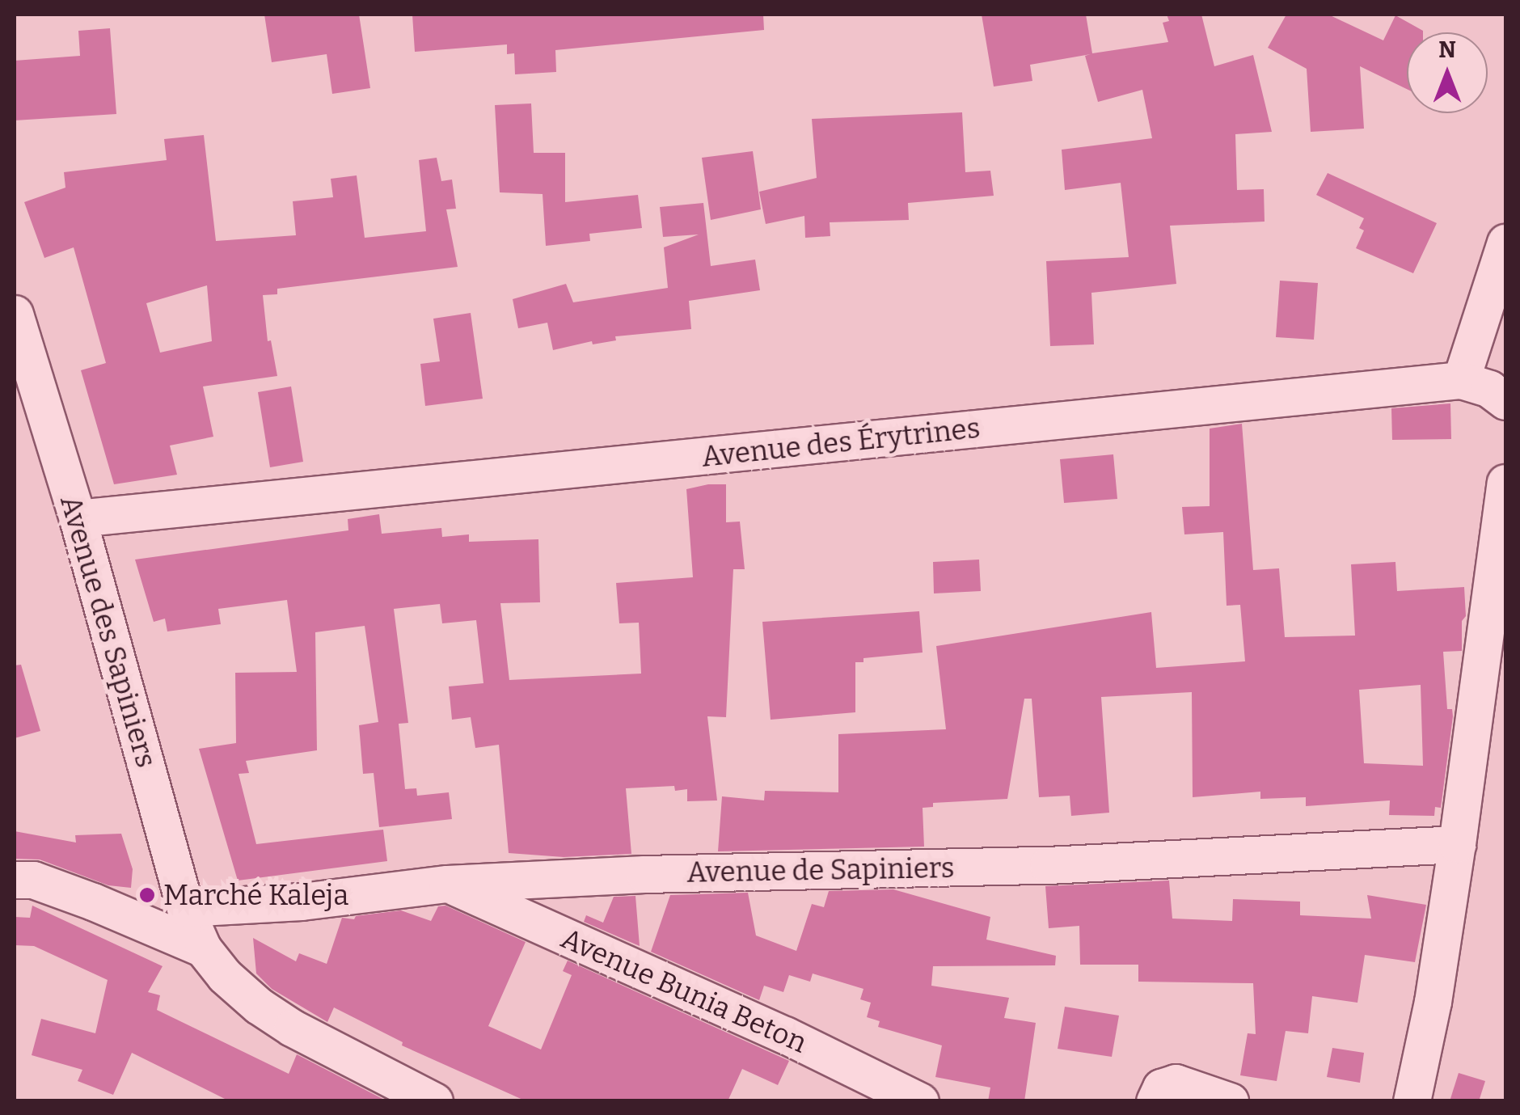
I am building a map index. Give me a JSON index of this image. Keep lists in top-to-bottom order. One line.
{"streets":{"street":["Avenue des Érytrines","Avenue des Sapiniers","Avenue de Sapiniers","Avenue Bunia Beton"]},"crossings":[["Avenue des Érytrines","Avenue des Sapiniers"],["Avenue des Sapiniers","Avenue de Sapiniers"],["Avenue de Sapiniers","Avenue Bunia Beton"]],"places":["Marché Kaleja"],"north":"top"}
